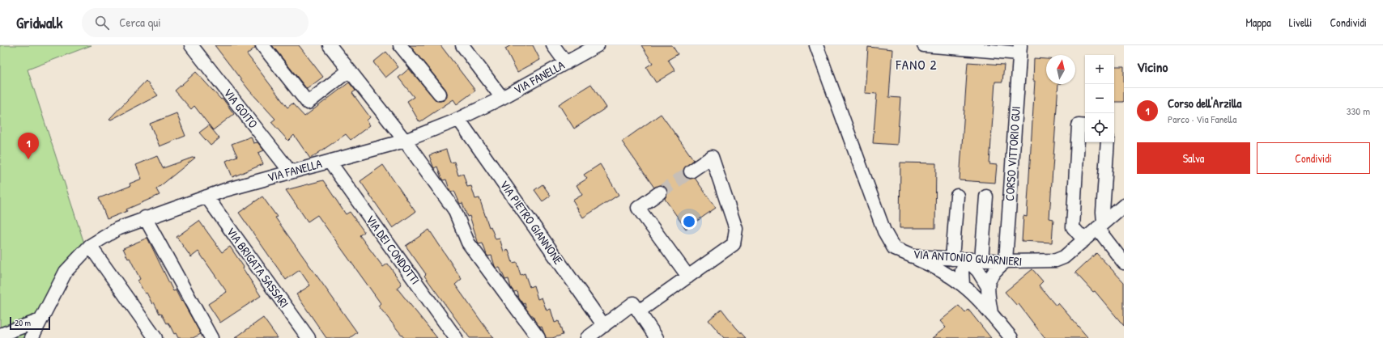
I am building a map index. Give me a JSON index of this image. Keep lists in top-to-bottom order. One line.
{"streets":{"street":["VIA FANELLA","VIA GOITO","CORSO VITTORIO GUI","VIA PIETRO GIANNONE","VIA DEI CONDOTTI","VIA ANTONIO GUARNIERI","VIA BRIGATA SASSARI"]},"crossings":[["VIA FANELLA","VIA GOITO"],["VIA FANELLA","VIA PIETRO GIANNONE"],["VIA FANELLA","VIA DEI CONDOTTI"],["VIA FANELLA","VIA BRIGATA SASSARI"],["CORSO VITTORIO GUI","VIA ANTONIO GUARNIERI"]],"districts":["FANO 2"],"scale_bar":"20 m","north":"top","page":{"header":"Gridwalk","search":"Cerca qui","nav":["Mappa","Livelli","Condividi"],"heading":"Vicino","map_buttons":["+","−"],"list":[{"mark":"1","name":"Corso dell'Arzilla","note":"Parco · Via Fanella","value":"330 m"}],"pins":"1","buttons":["Salva","Condividi"],"scale":"20 m"}}
